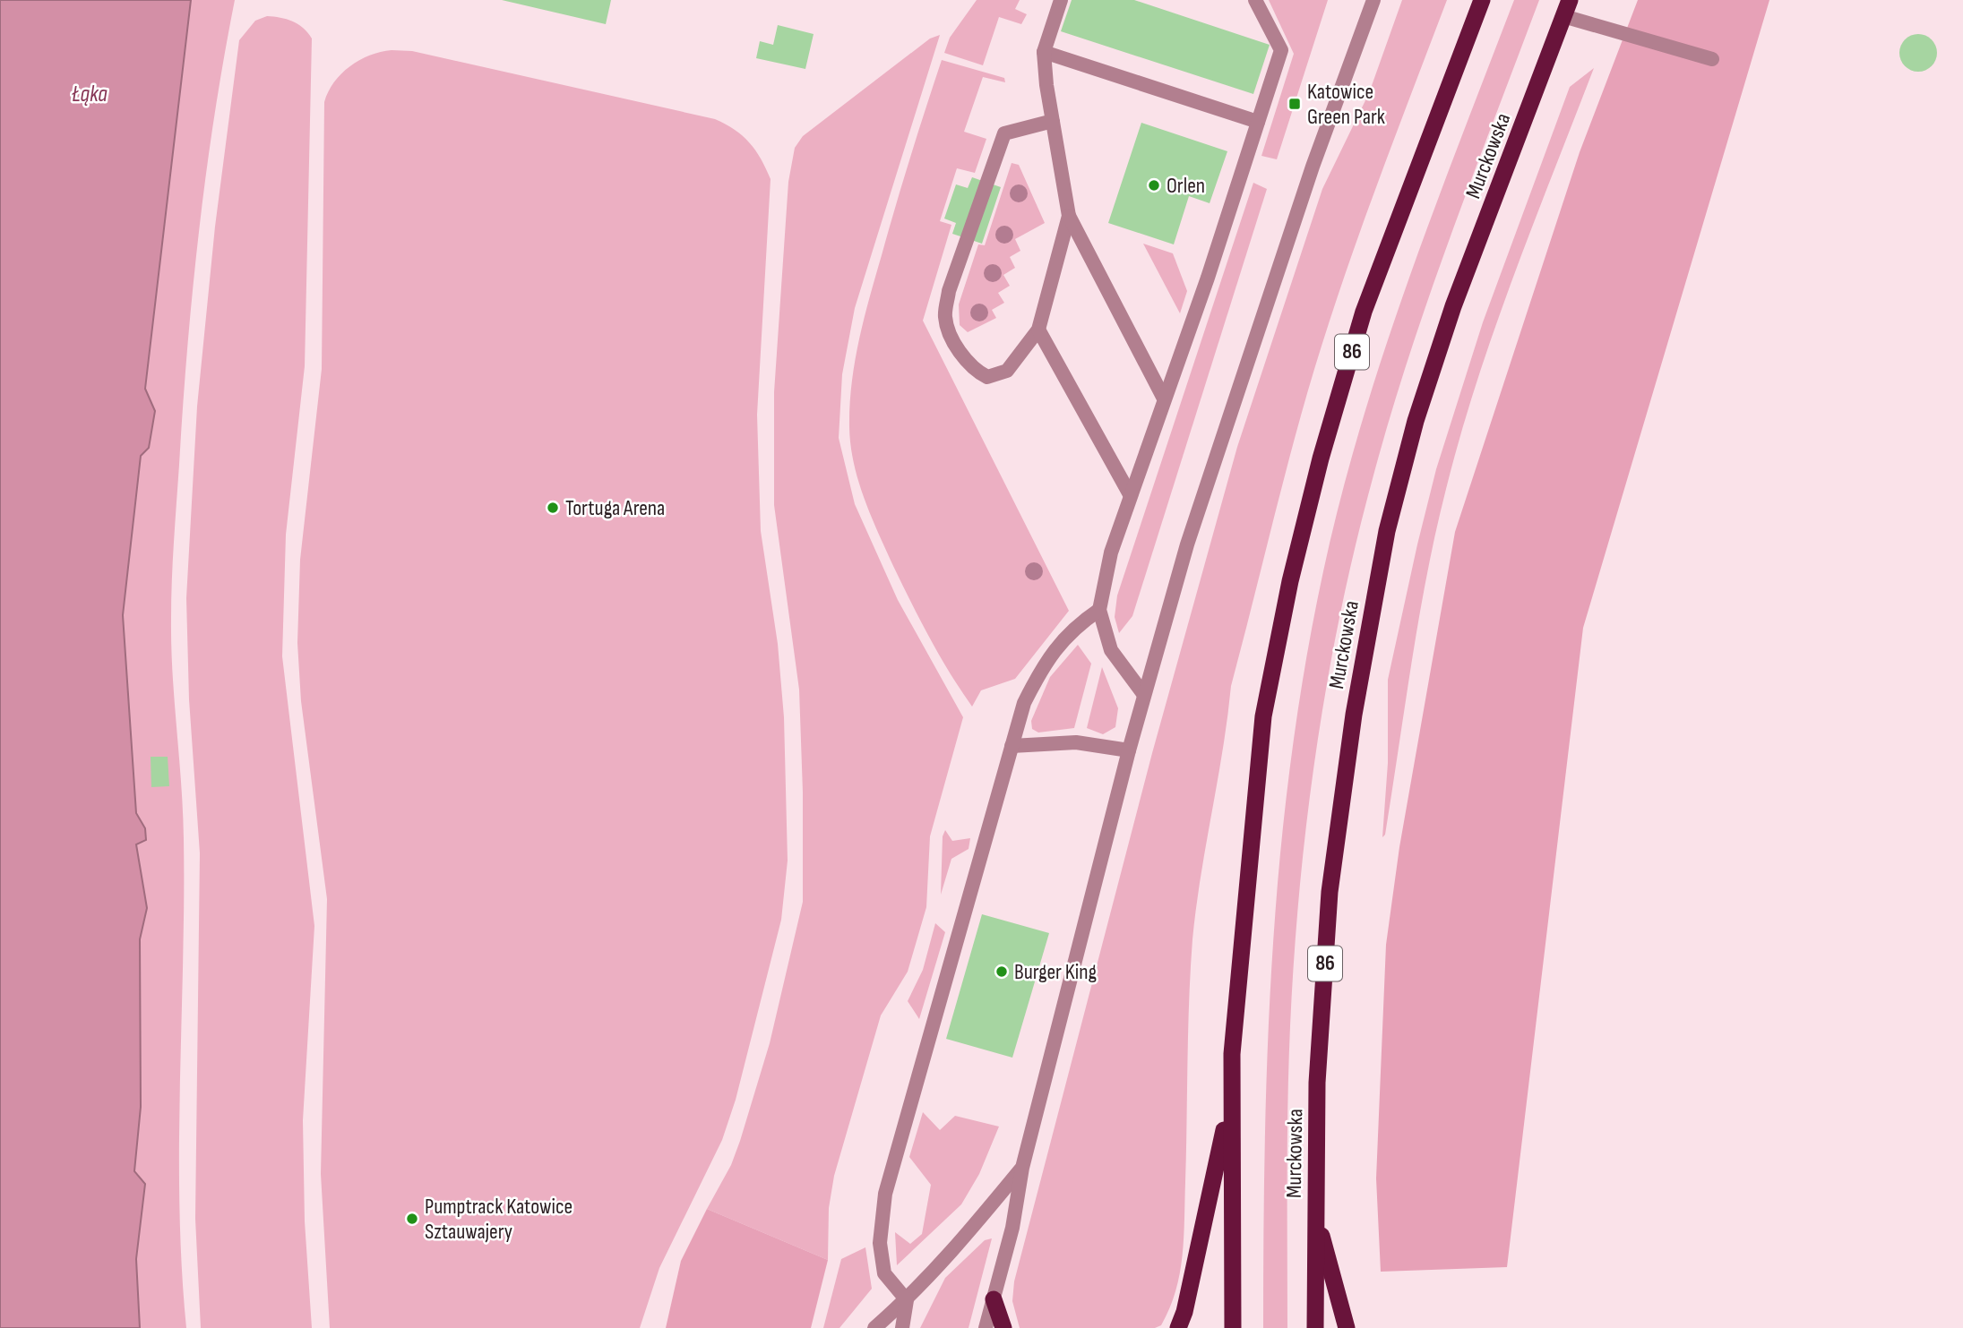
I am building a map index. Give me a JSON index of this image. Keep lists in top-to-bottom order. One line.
{"streets":{"highway":["Murckowska","86"]},"water":["Łąka"],"places":{"transit":["Katowice Green Park"],"other":["Orlen","Tortuga Arena","Burger King","Pumptrack Katowice Sztauwajery"]}}
